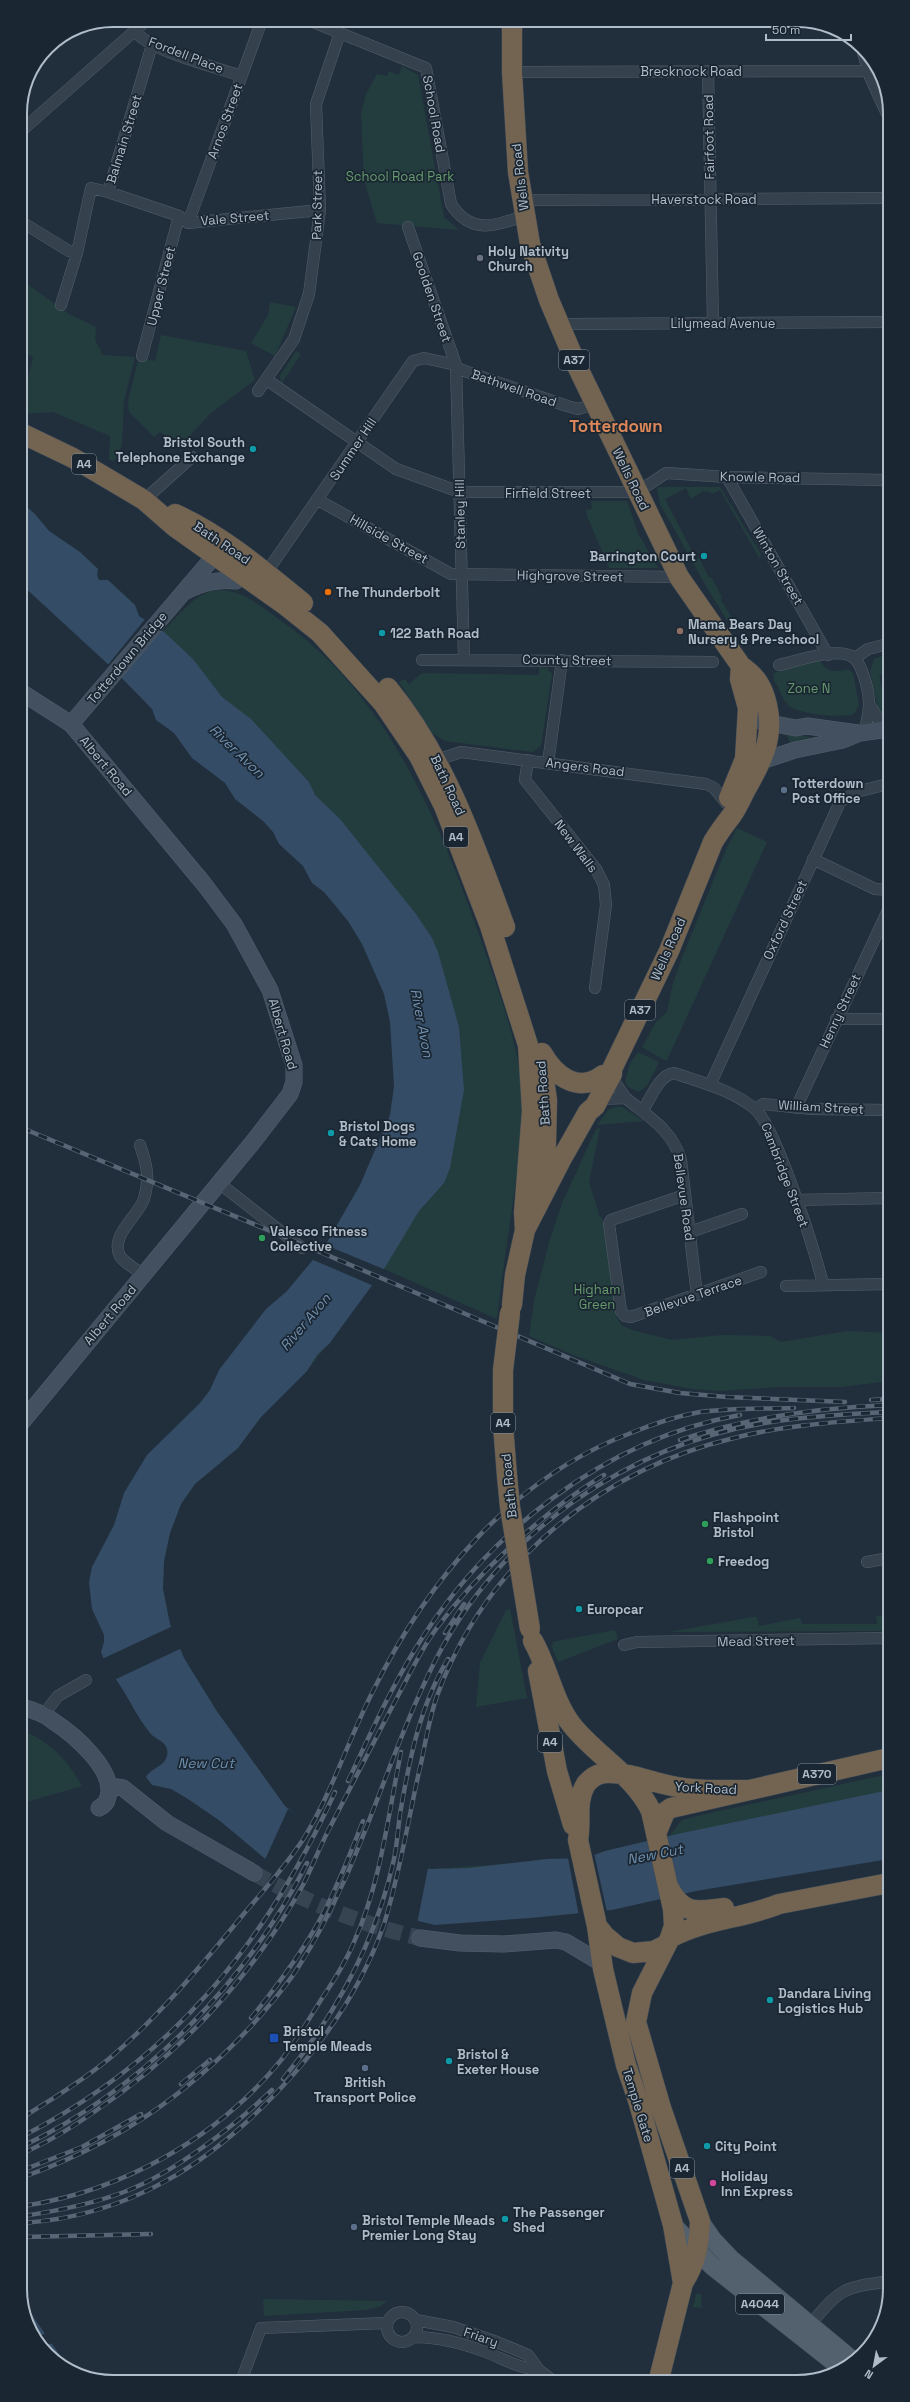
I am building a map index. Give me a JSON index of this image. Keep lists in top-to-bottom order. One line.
{"streets":{"highway":["Wells Road","A37","A4","Bath Road","A370","York Road","Temple Gate"],"main road":["A4044"],"street":["Fordell Place","Brecknock Road","School Road","Arnos Street","Fairfoot Road","Balmain Street","Haverstock Road","Park Street","Vale Street","Upper Street","Goolden Street","Lilymead Avenue","Bathwell Road","Summer Hill","Knowle Road","Firfield Street","Stanley Hill","Hillside Street","Winton Street","Highgrove Street","Totterdown Bridge","County Street","Albert Road","Angers Road","New Walls","Oxford Street","Henry Street","William Street","Cambridge Street","Bellevue Road","Bellevue Terrace","Mead Street","Friary"]},"crossings":[["Fordell Place","Arnos Street"],["Fordell Place","Balmain Street"],["Brecknock Road","Fairfoot Road"],["Brecknock Road","Wells Road"],["School Road","Wells Road"],["School Road","Haverstock Road"],["School Road","Park Street"],["Arnos Street","Vale Street"],["Fairfoot Road","Haverstock Road"],["Fairfoot Road","Lilymead Avenue"],["Balmain Street","Vale Street"],["Wells Road","Haverstock Road"],["Wells Road","Lilymead Avenue"],["Wells Road","A37"],["Wells Road","Bathwell Road"],["Wells Road","Knowle Road"],["Wells Road","Firfield Street"],["Wells Road","Bath Road"],["Wells Road","Highgrove Street"],["Wells Road","Angers Road"],["Wells Road","Bellevue Road"],["Park Street","Vale Street"],["Park Street","Firfield Street"],["Vale Street","Upper Street"],["Goolden Street","Bathwell Road"],["Goolden Street","Summer Hill"],["Goolden Street","Stanley Hill"],["A37","Bath Road"],["Bathwell Road","Summer Hill"],["Bathwell Road","Stanley Hill"],["Summer Hill","Firfield Street"],["Summer Hill","Stanley Hill"],["Summer Hill","Hillside Street"],["Summer Hill","Bath Road"],["A4","Bath Road"],["A4","York Road"],["A4","Temple Gate"],["A4","A4044"],["Knowle Road","Firfield Street"],["Knowle Road","Winton Street"],["Firfield Street","Stanley Hill"],["Stanley Hill","Hillside Street"],["Stanley Hill","Highgrove Street"],["Stanley Hill","County Street"],["Hillside Street","Highgrove Street"],["Bath Road","Totterdown Bridge"],["Bath Road","Angers Road"],["Bath Road","York Road"],["Totterdown Bridge","Albert Road"],["Angers Road","New Walls"],["Oxford Street","Cambridge Street"],["Henry Street","William Street"],["William Street","Cambridge Street"],["Cambridge Street","Bellevue Road"],["Bellevue Road","Bellevue Terrace"],["Temple Gate","A4044"]],"districts":["Totterdown"],"water":["River Avon","New Cut"],"parks":["School Road Park","Zone N","Higham Green"],"places":{"other":["Holy Nativity Church","Bristol South Telephone Exchange","Barrington Court","The Thunderbolt","Mama Bears Day Nursery & Pre-school","122 Bath Road","Totterdown Post Office","Bristol Dogs & Cats Home","Valesco Fitness Collective","Flashpoint Bristol","Freedog","Europcar","Dandara Living Logistics Hub","Bristol & Exeter House","British Transport Police","City Point","Holiday Inn Express","The Passenger Shed","Bristol Temple Meads Premier Long Stay"],"transit":["Bristol Temple Meads"]},"scale_bar":"50 m","north":"bottom left"}
